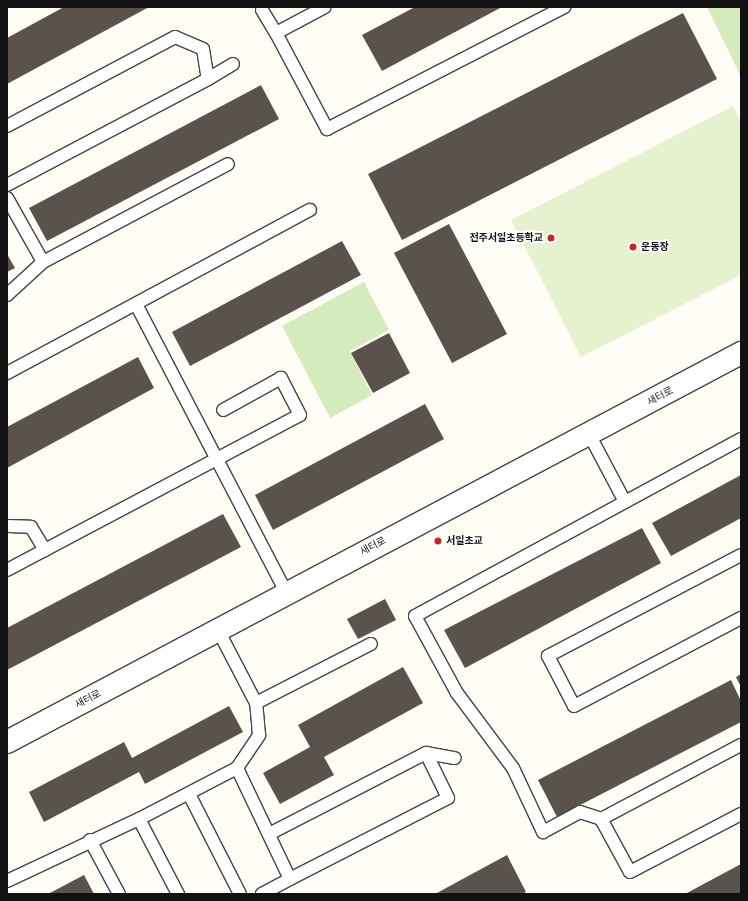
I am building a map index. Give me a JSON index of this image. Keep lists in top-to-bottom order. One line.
{"streets":{"street":["새터로"]},"places":["전주서일초등학교","운동장","서일초교"]}
